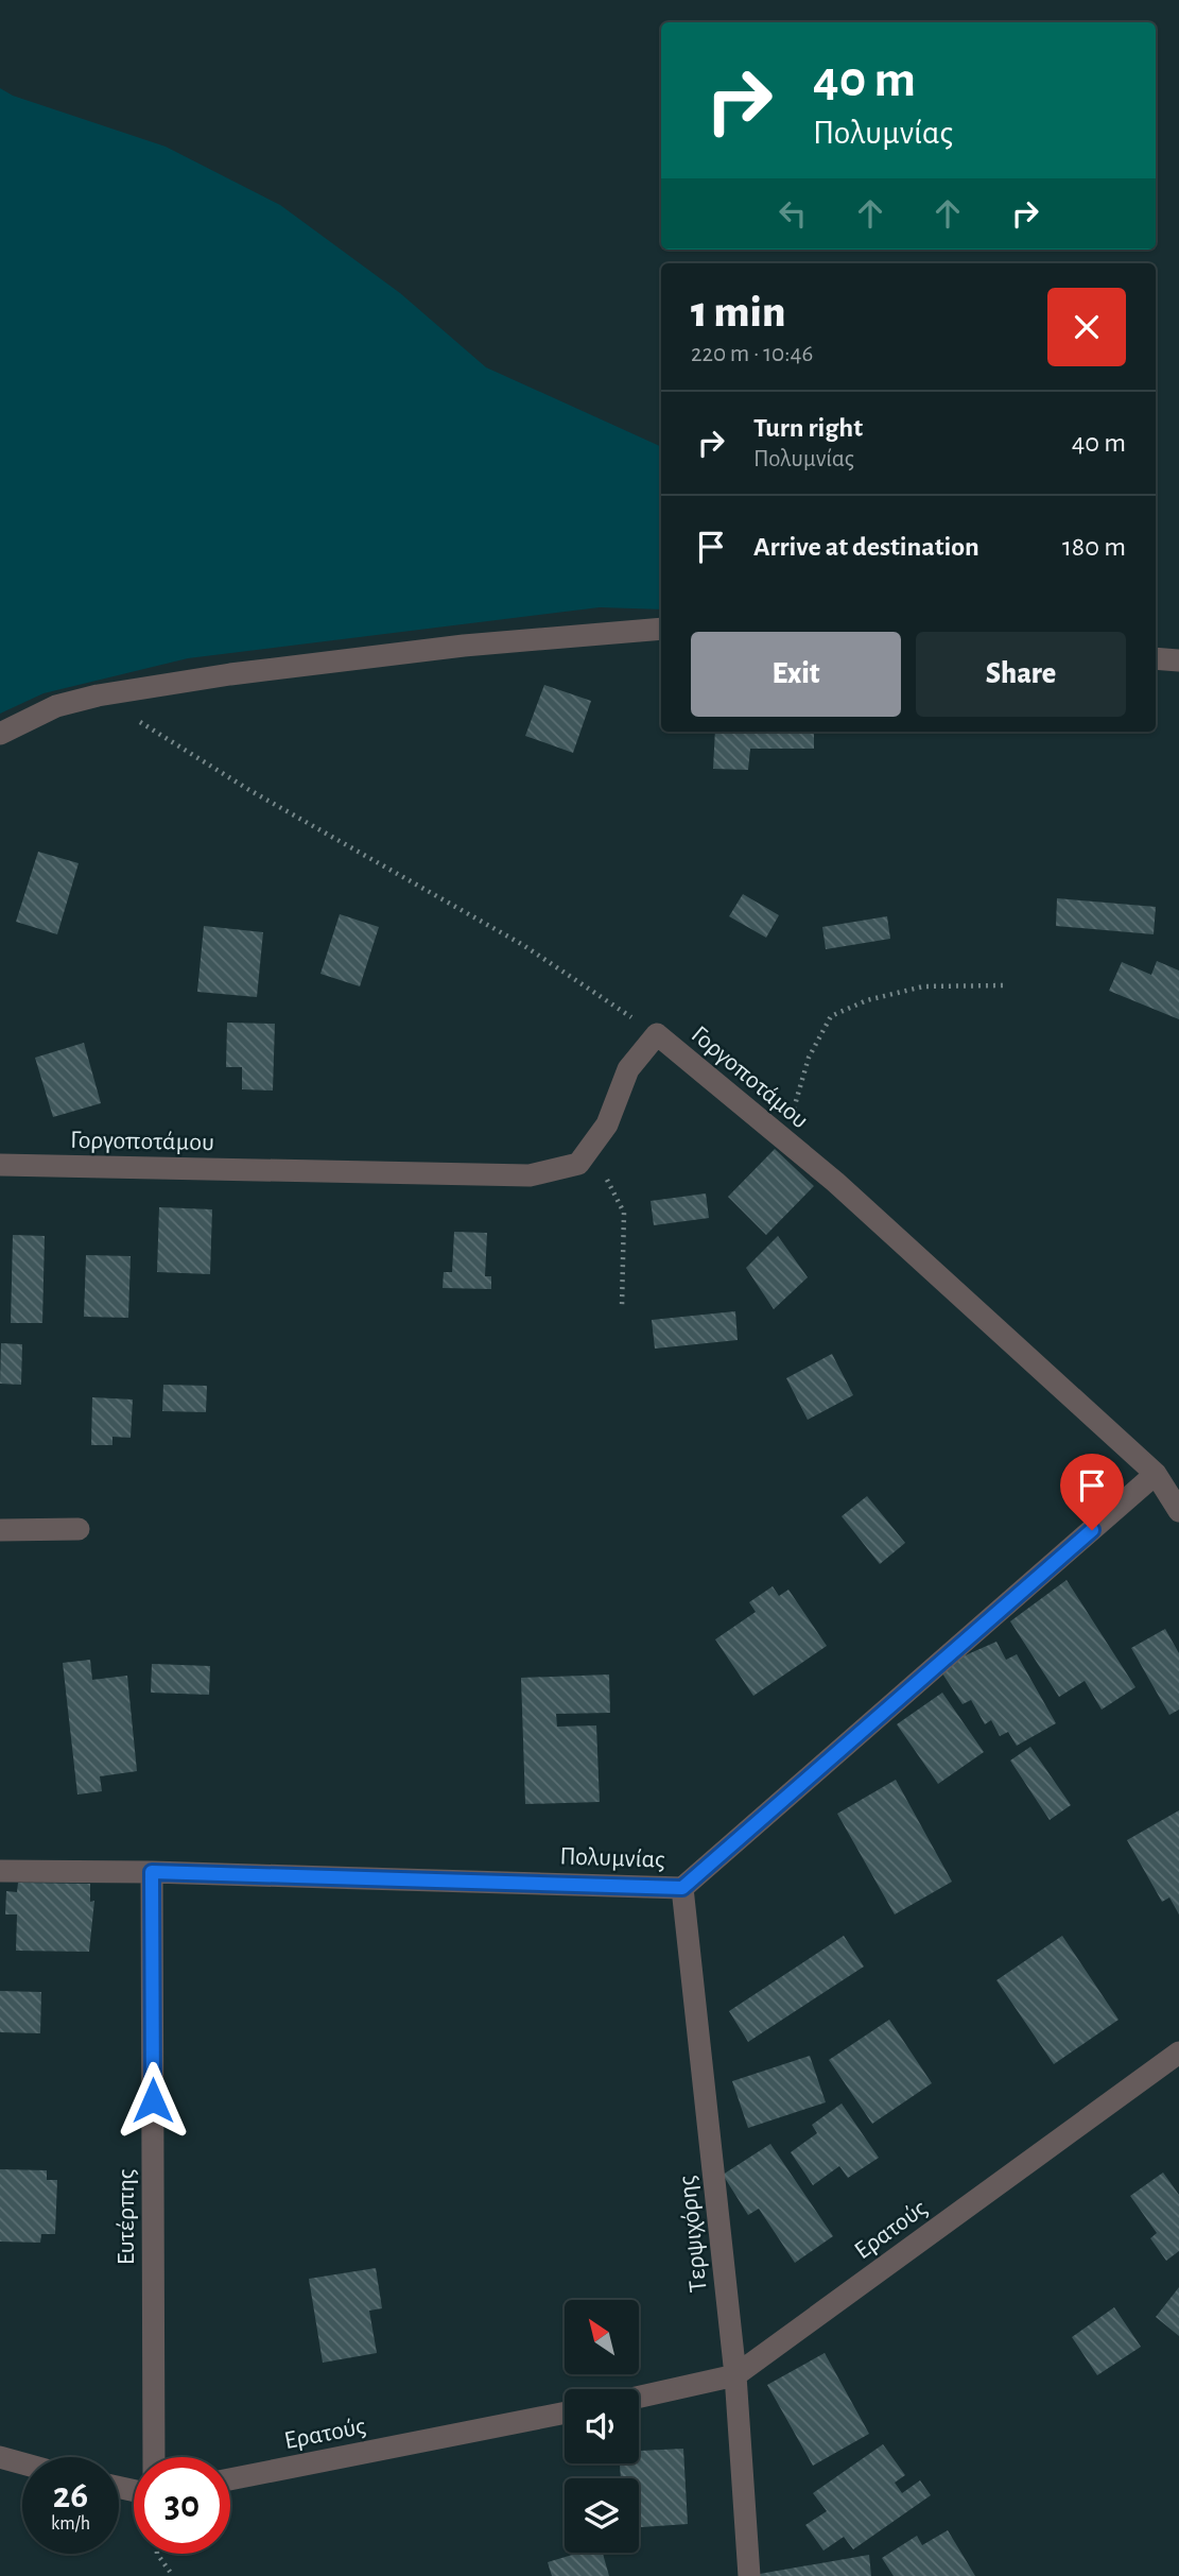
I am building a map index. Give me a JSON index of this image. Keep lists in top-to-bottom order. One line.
{"streets":{"street":["Γοργοποτάμου","Πολυμνίας","Ευτέρπης","Ερατούς","Τερψιχόρης"]},"crossings":[["Γοργοποτάμου","Πολυμνίας"],["Πολυμνίας","Ευτέρπης"],["Πολυμνίας","Τερψιχόρης"],["Ερατούς","Τερψιχόρης"]],"north":"top left","page":{"turn":["40 m","Πολυμνίας"],"heading":["1 min","220 m · 10:46"],"list":[{"name":"Turn right","note":"Πολυμνίας","value":"40 m"},{"name":"Arrive at destination","value":"180 m"}],"buttons":["Exit","Share"],"speed":"26 km/h","limit":"30"}}
